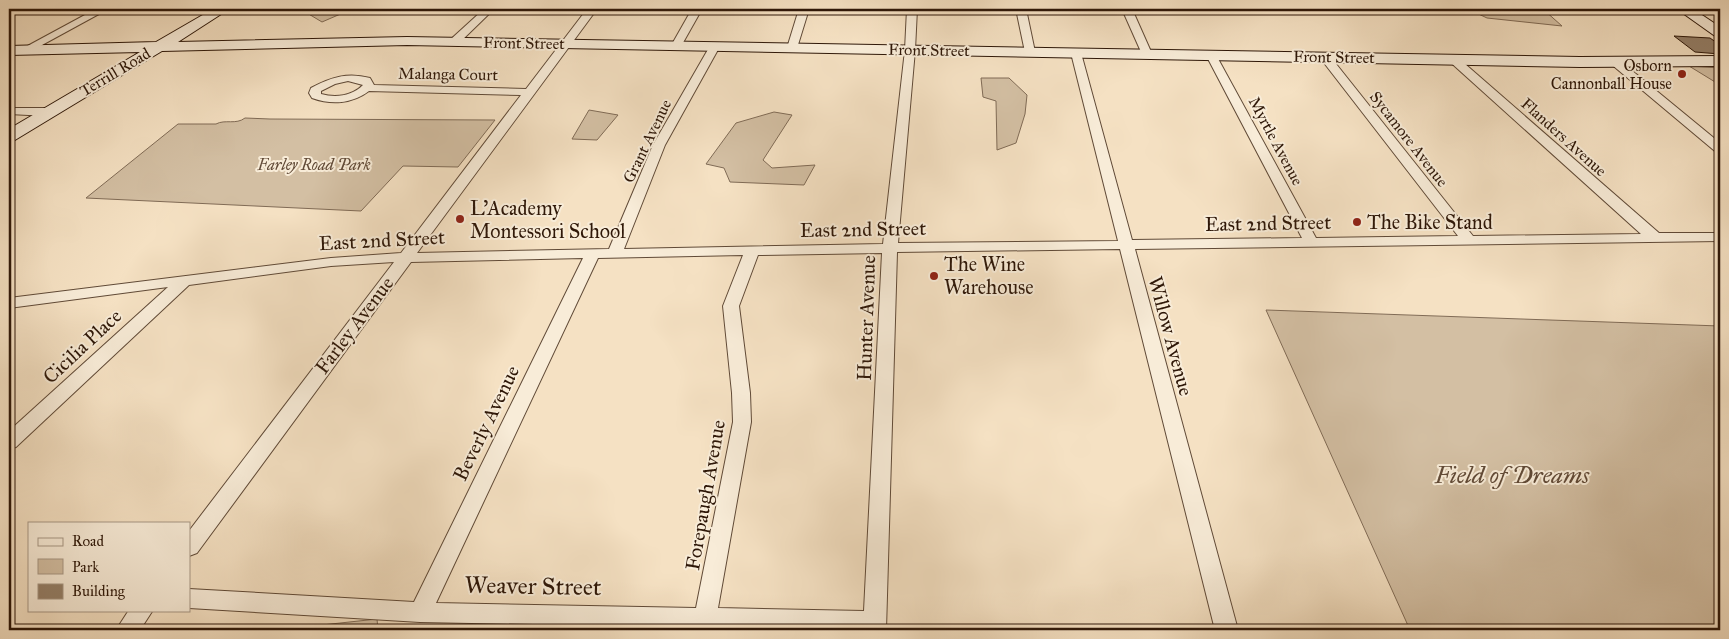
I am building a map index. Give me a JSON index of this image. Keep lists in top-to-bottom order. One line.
{"streets":{"street":["Front Street","Terrill Road","Malanga Court","Flanders Avenue","Sycamore Avenue","Grant Avenue","Myrtle Avenue","East 2nd Street","Hunter Avenue","Farley Avenue","Willow Avenue","Cicilia Place","Beverly Avenue","Forepaugh Avenue","Weaver Street"]},"crossings":[["Front Street","Terrill Road"],["Front Street","Flanders Avenue"],["Front Street","Sycamore Avenue"],["Front Street","Grant Avenue"],["Front Street","Myrtle Avenue"],["Front Street","Hunter Avenue"],["Front Street","Farley Avenue"],["Front Street","Willow Avenue"],["Malanga Court","Farley Avenue"],["Flanders Avenue","East 2nd Street"],["Sycamore Avenue","East 2nd Street"],["Grant Avenue","East 2nd Street"],["Myrtle Avenue","East 2nd Street"],["East 2nd Street","Hunter Avenue"],["East 2nd Street","Farley Avenue"],["East 2nd Street","Willow Avenue"],["East 2nd Street","Cicilia Place"],["East 2nd Street","Beverly Avenue"],["East 2nd Street","Forepaugh Avenue"],["Hunter Avenue","Weaver Street"],["Beverly Avenue","Weaver Street"],["Forepaugh Avenue","Weaver Street"]],"parks":["Farley Road Park","Field of Dreams"],"places":["Osborn Cannonball House","L'Academy Montessori School","The Bike Stand","The Wine Warehouse"],"legend":["Road","Park","Building"]}
